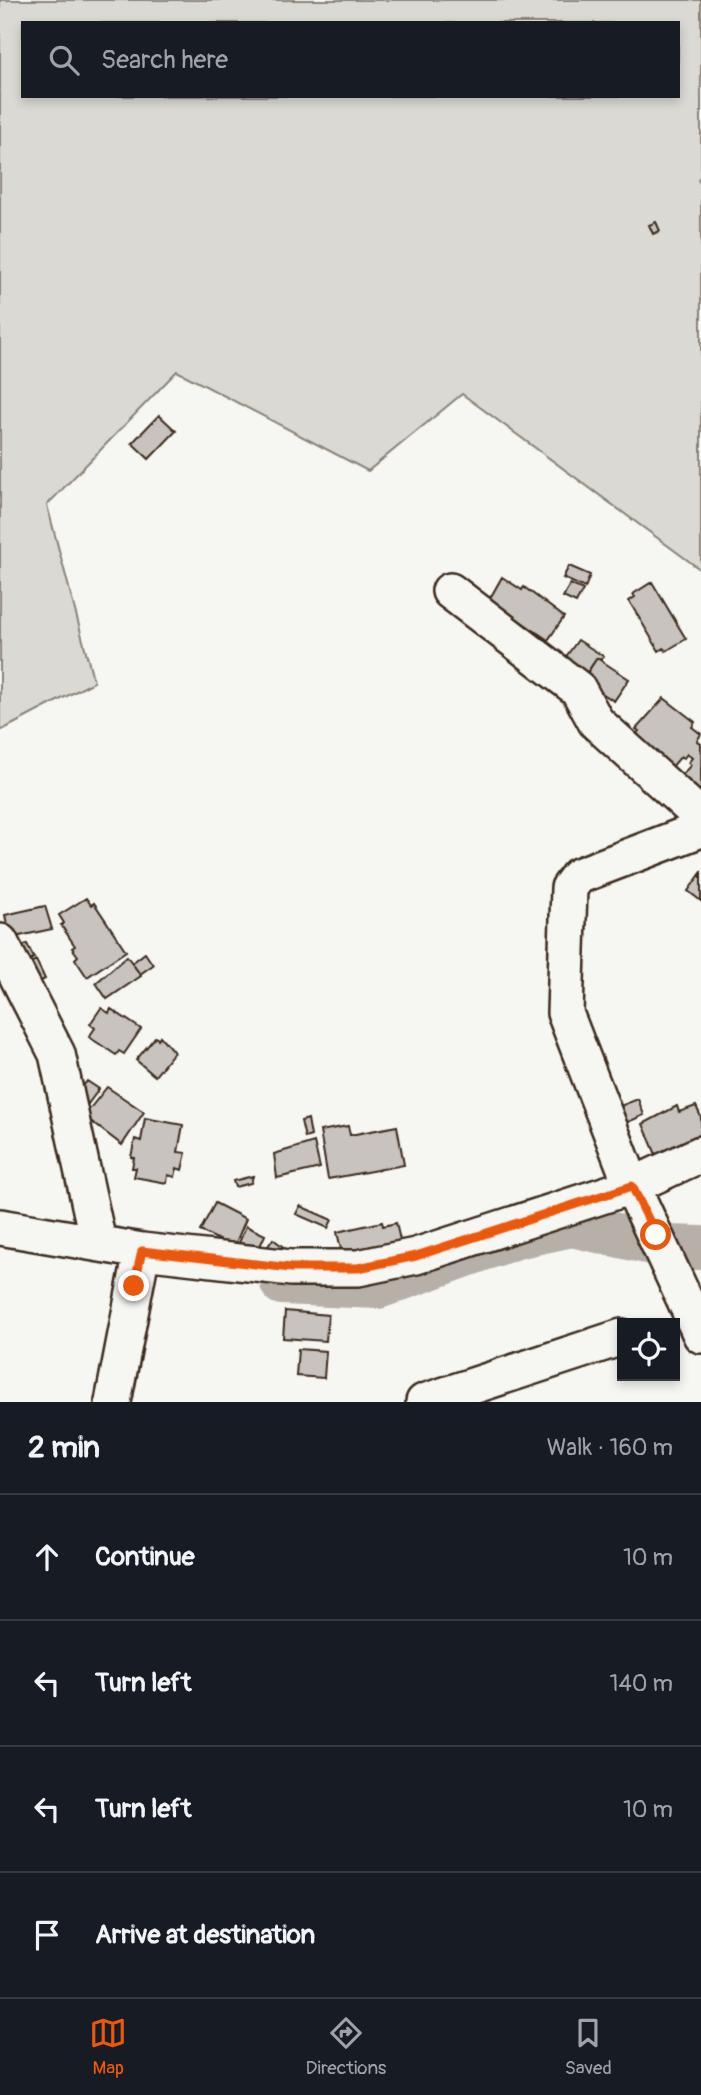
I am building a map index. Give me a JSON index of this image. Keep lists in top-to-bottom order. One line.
{"page":{"search":"Search here","heading":["2 min","Walk · 160 m"],"list":[["Continue","10 m"],["Turn left","140 m"],["Turn left","10 m"],"Arrive at destination"],"nav":["Map","Directions","Saved"]}}
